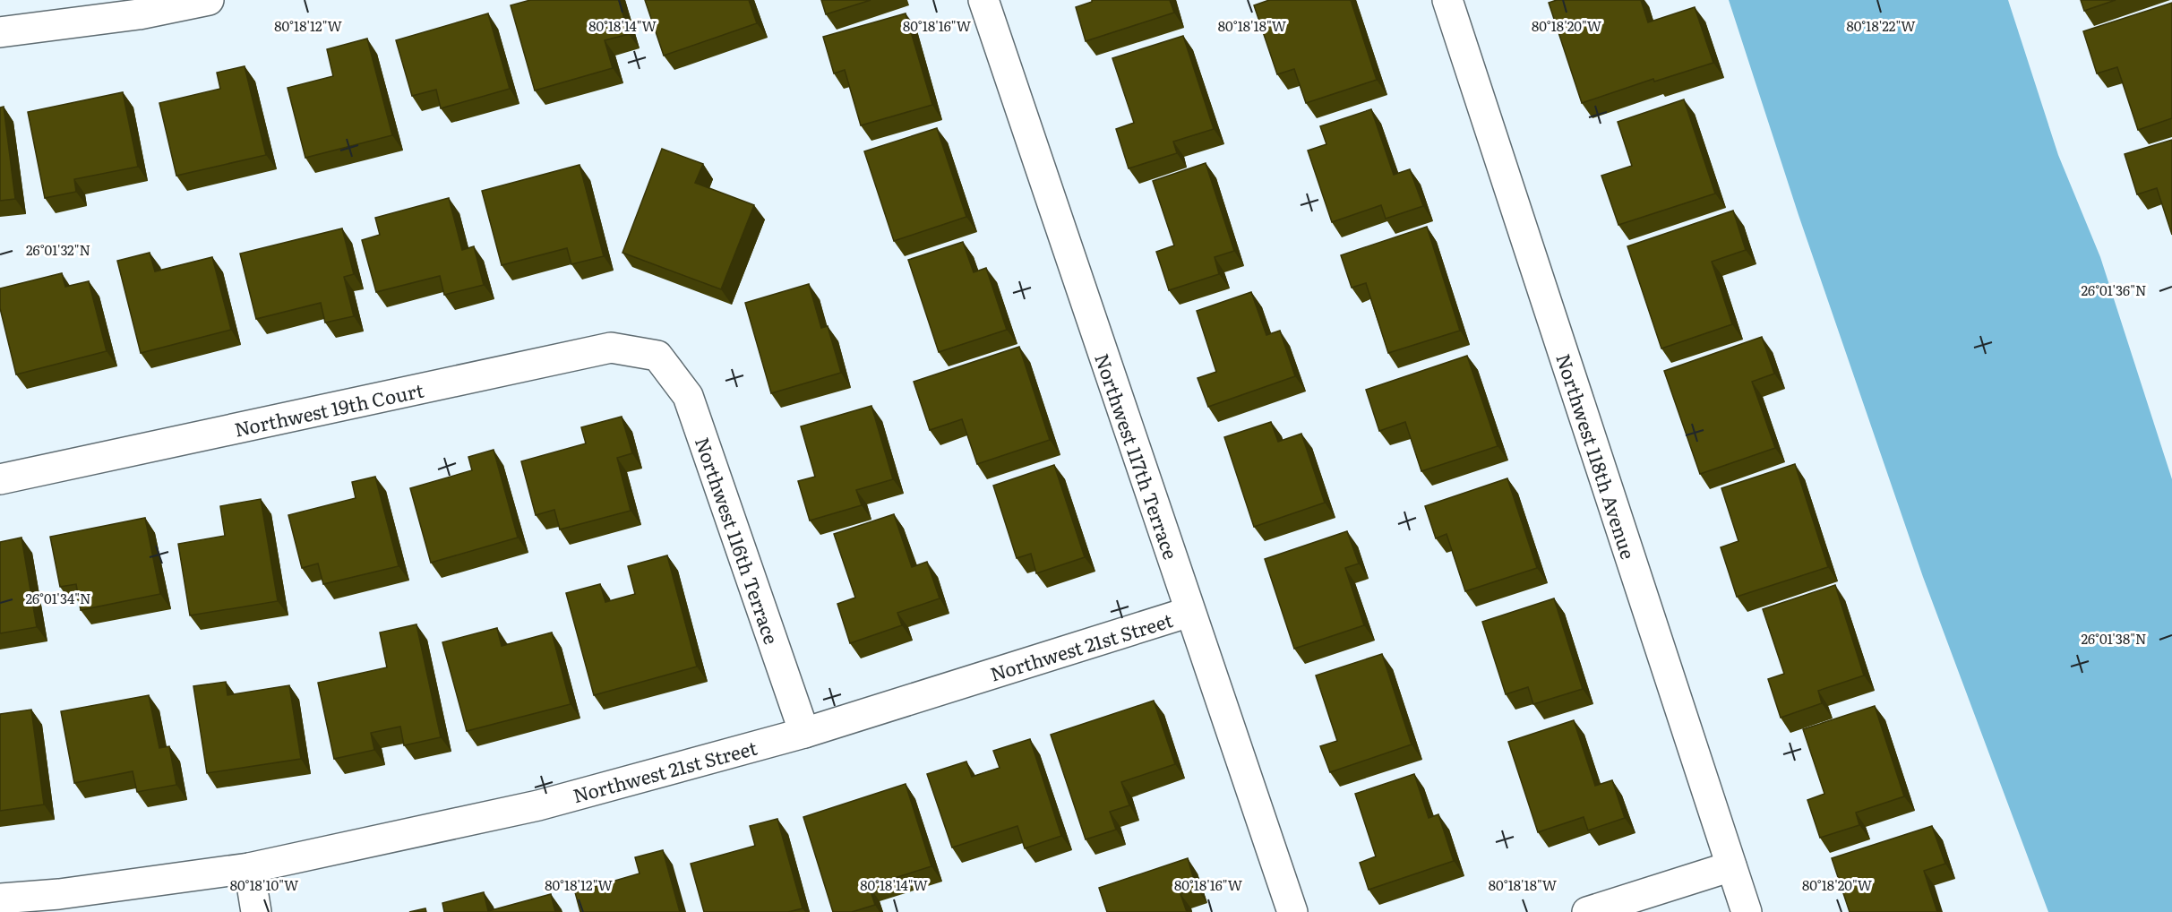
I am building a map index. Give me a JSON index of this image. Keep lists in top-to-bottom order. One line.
{"streets":{"street":["Northwest 19th Court","Northwest 117th Terrace","Northwest 118th Avenue","Northwest 116th Terrace","Northwest 21st Street"]},"crossings":[["Northwest 19th Court","Northwest 116th Terrace"],["Northwest 117th Terrace","Northwest 21st Street"],["Northwest 116th Terrace","Northwest 21st Street"]],"coordinates":["80°18'12\"W","80°18'14\"W","80°18'16\"W","80°18'18\"W","80°18'20\"W","80°18'22\"W","26°01'32\"N","26°01'36\"N","26°01'34\"N","26°01'38\"N","80°18'10\"W"]}
